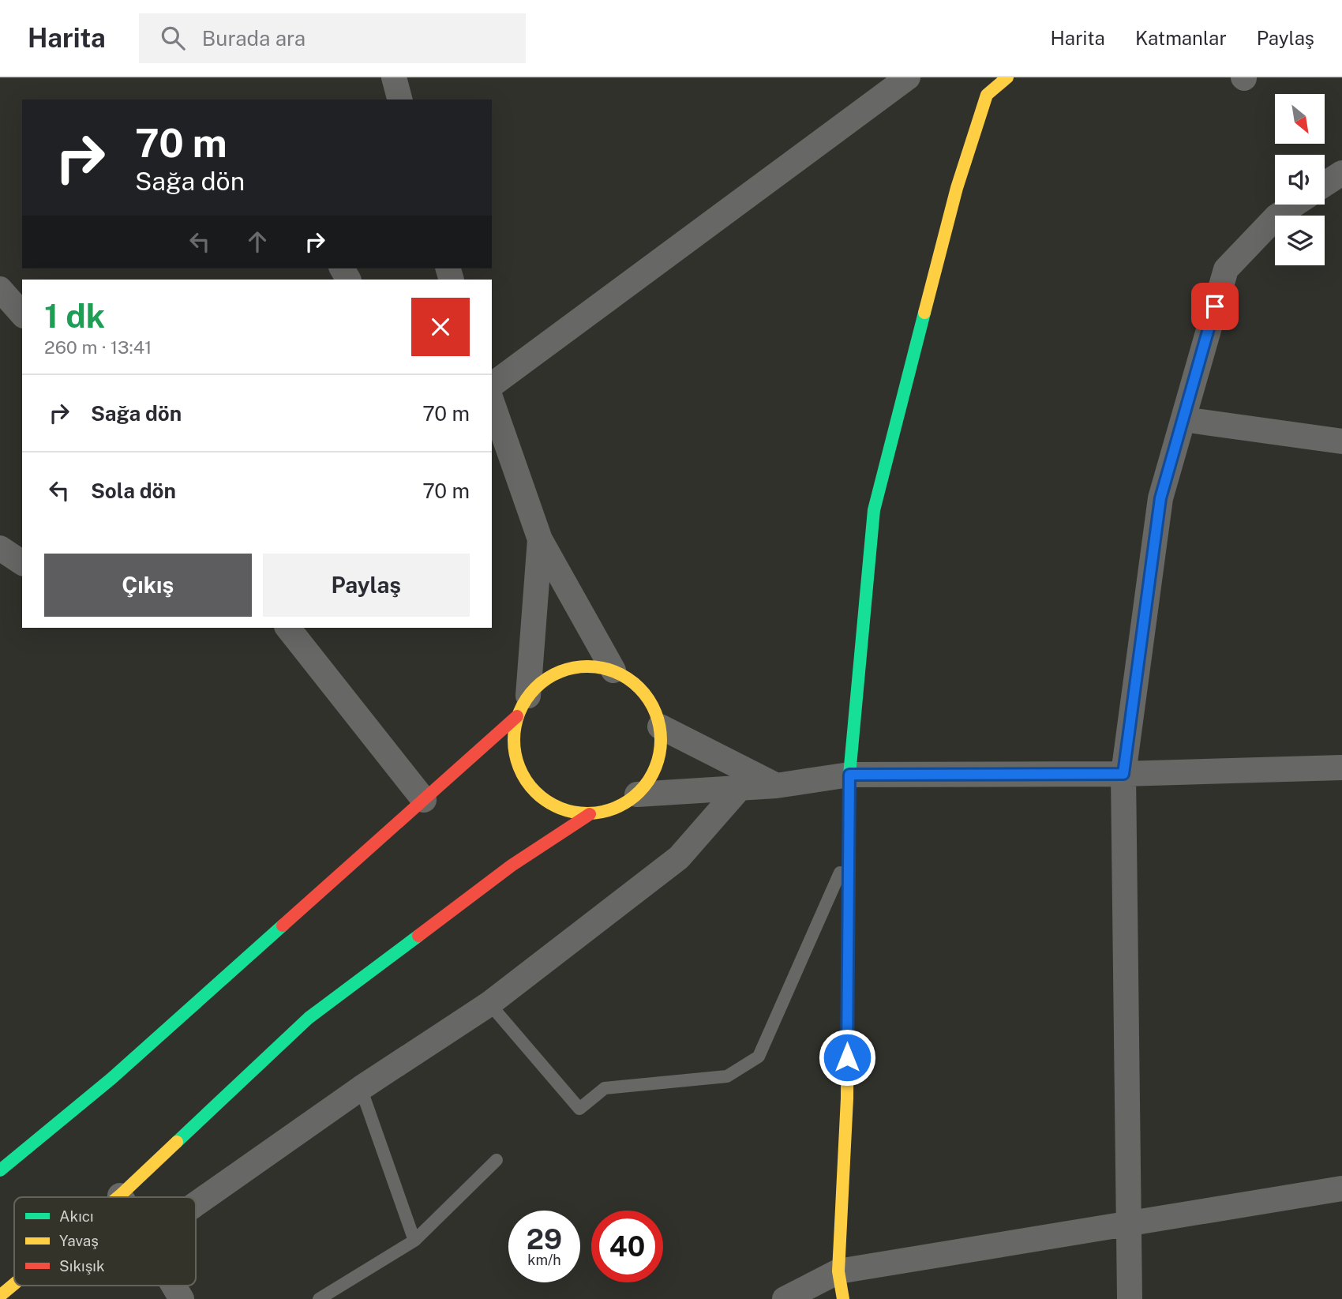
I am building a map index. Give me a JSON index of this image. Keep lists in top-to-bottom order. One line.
{"legend":["Akıcı","Yavaş","Sıkışık"],"north":"bottom right","page":{"header":"Harita","search":"Burada ara","nav":["Harita","Katmanlar","Paylaş"],"turn":["70 m","Sağa dön"],"heading":["1 dk","260 m · 13:41"],"list":[{"name":"Sağa dön","value":"70 m"},{"name":"Sola dön","value":"70 m"}],"buttons":["Çıkış","Paylaş"],"speed":"29 km/h","limit":"40"}}
